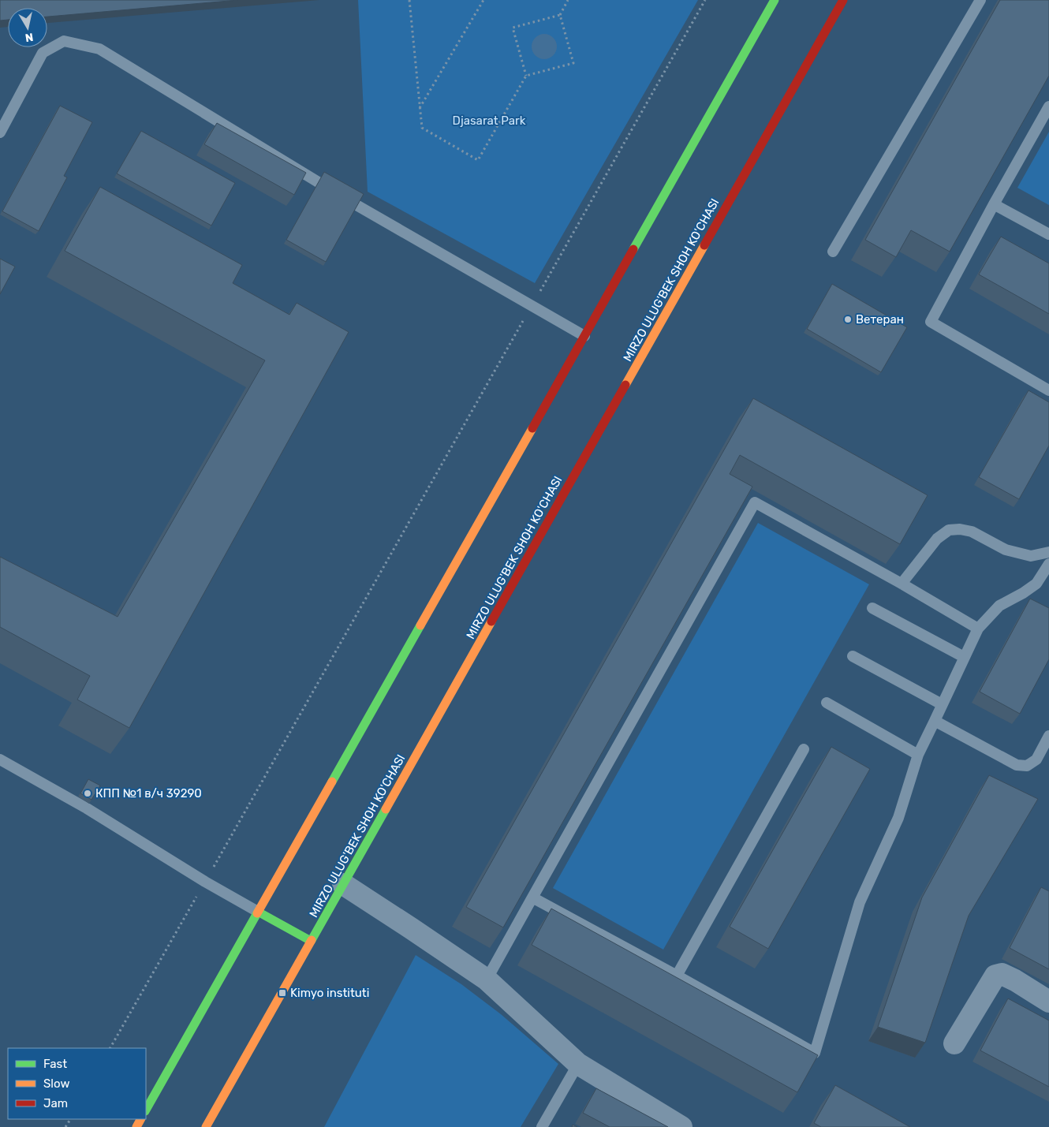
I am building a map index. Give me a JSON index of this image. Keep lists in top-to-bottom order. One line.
{"streets":{"main road":["MIRZO ULUG'BEK SHOH KO'CHASI"]},"parks":["Djasarat Park"],"places":{"other":["Ветеран","КПП №1 в/ч 39290"],"transit":["Kimyo instituti"]},"legend":["Fast","Slow","Jam"],"north":"bottom"}
